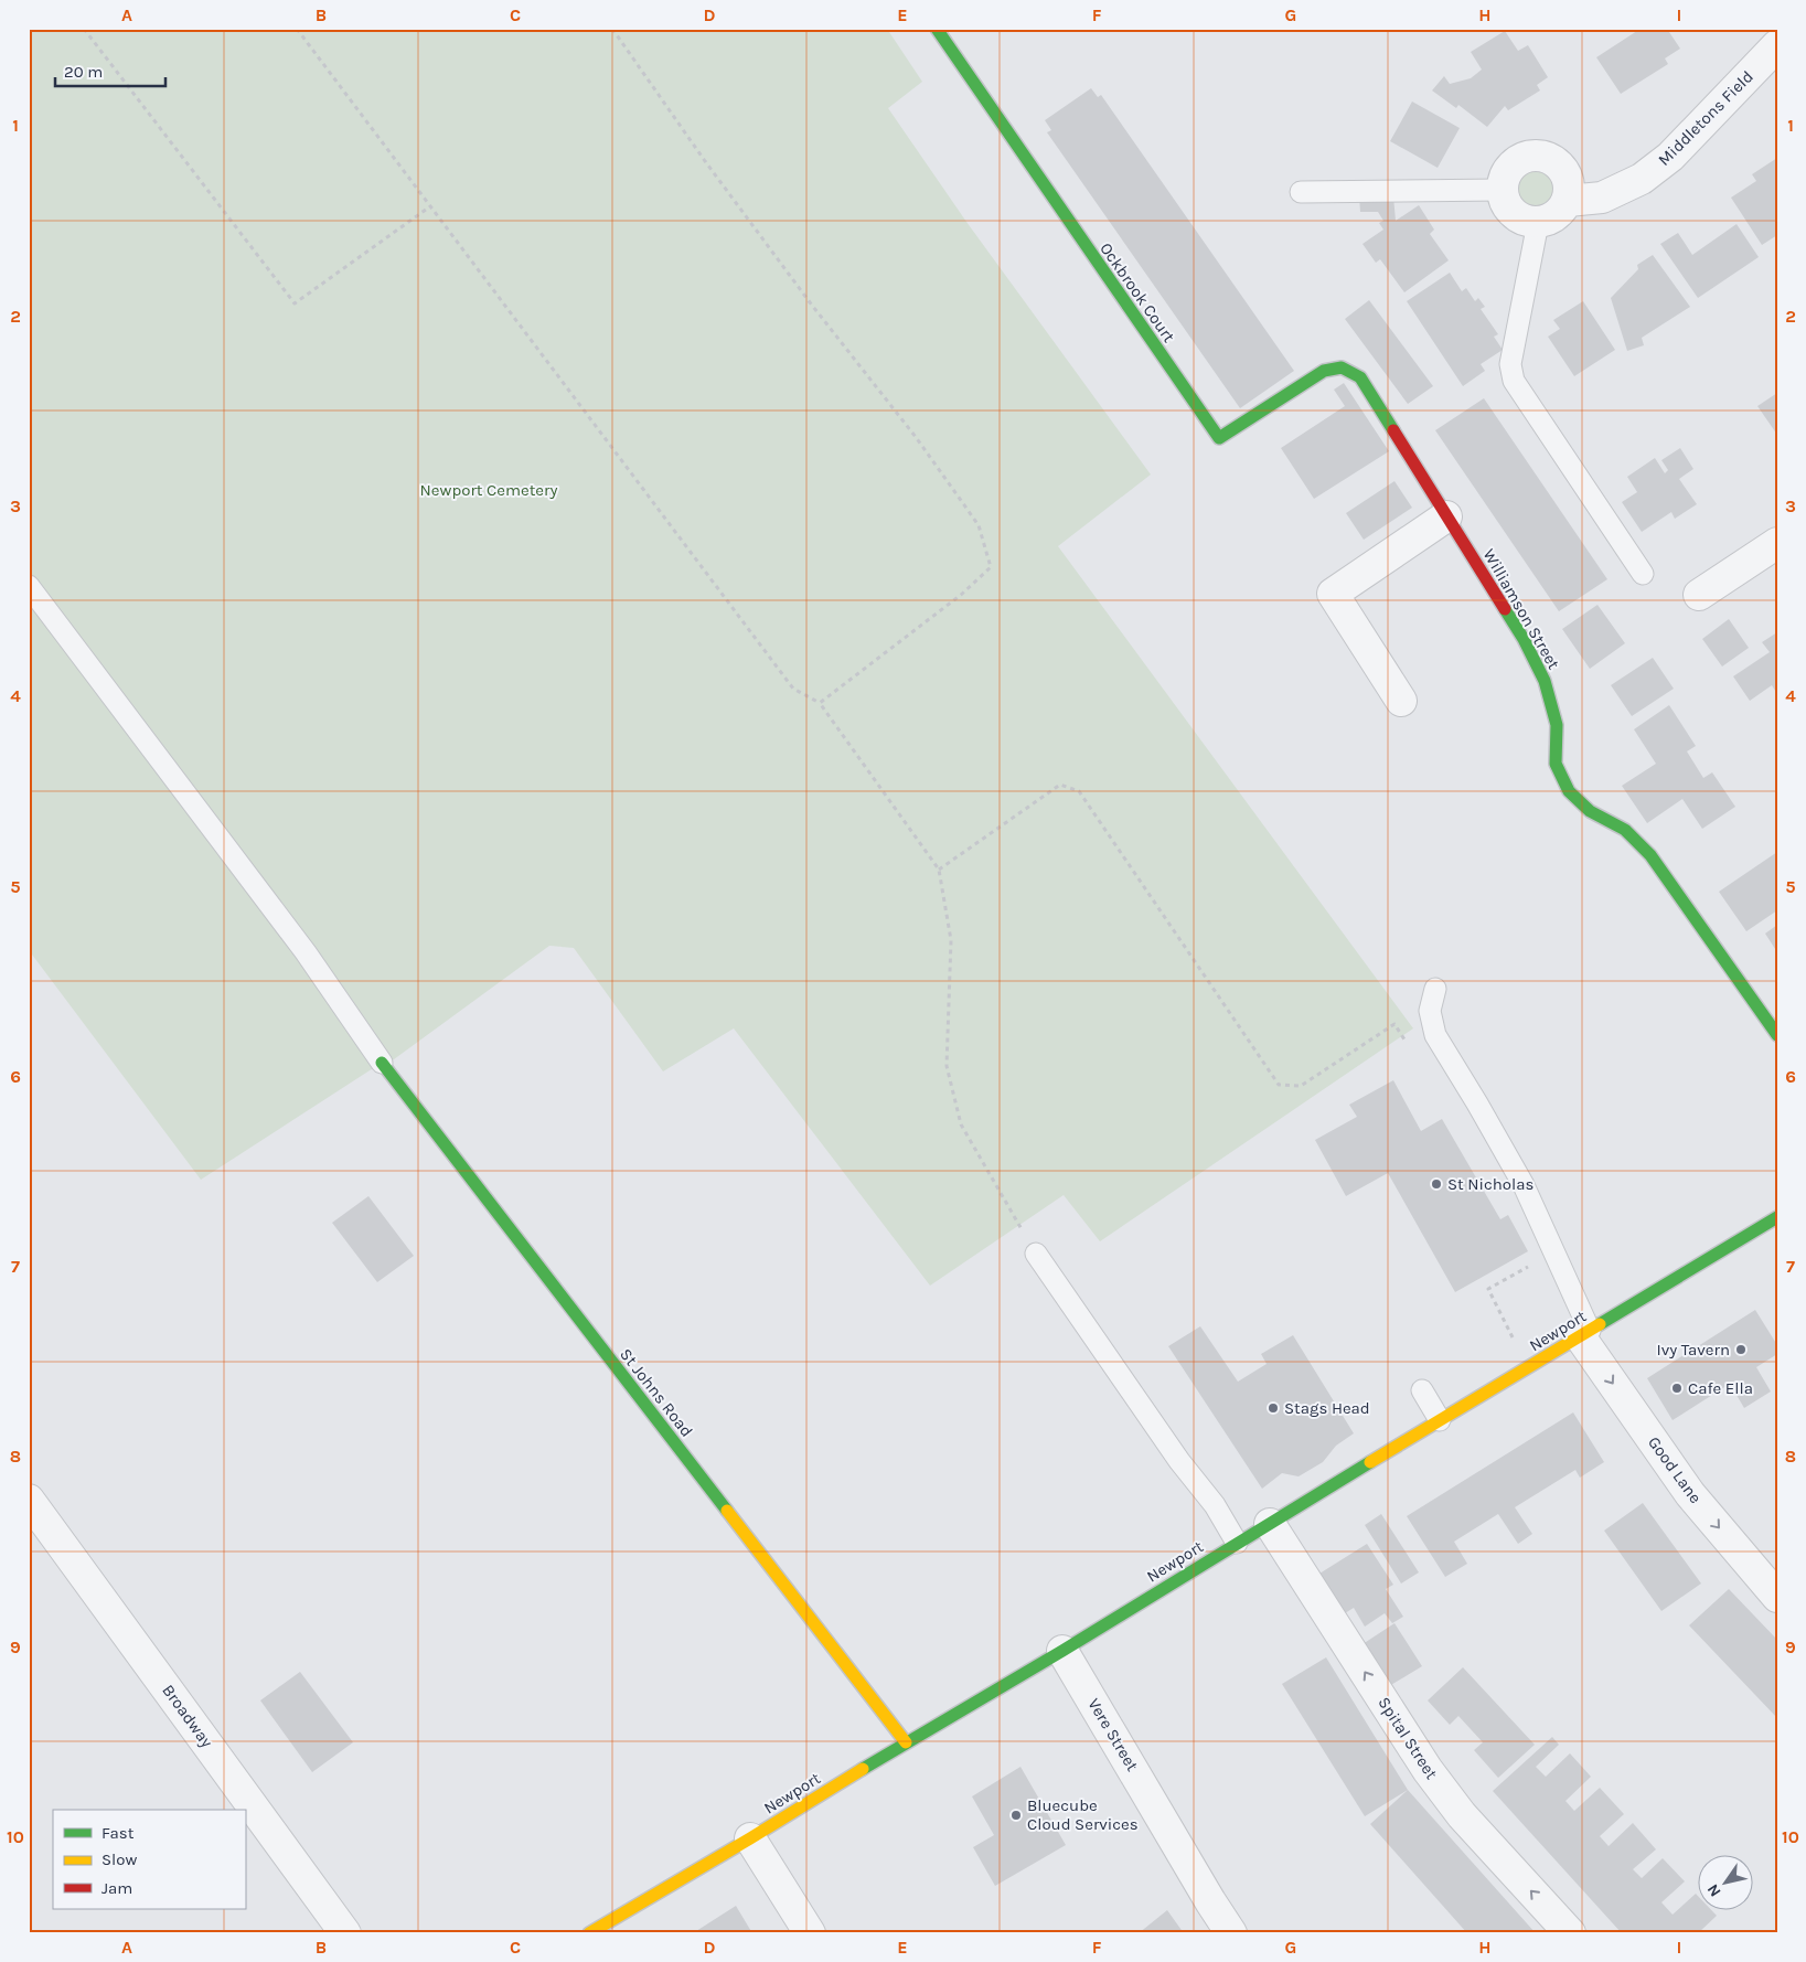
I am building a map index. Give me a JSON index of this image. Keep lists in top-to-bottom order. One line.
{"streets":{"street":["Middletons Field","Ockbrook Court","Williamson Street","Newport","St Johns Road","Good Lane","Broadway","Vere Street","Spital Street"]},"crossings":[["Ockbrook Court","Williamson Street"],["Newport","St Johns Road"],["Newport","Good Lane"],["Newport","Vere Street"],["Newport","Spital Street"]],"one_way":["Good Lane","Spital Street"],"parks":["Newport Cemetery"],"places":["St Nicholas","Ivy Tavern","Cafe Ella","Stags Head","Bluecube Cloud Services"],"legend":["Fast","Slow","Jam"],"scale_bar":"20 m","north":"bottom left","grid":{"columns":["A","B","C","D","E","F","G","H","I"],"rows":["1","2","3","4","5","6","7","8","9","10"]}}
